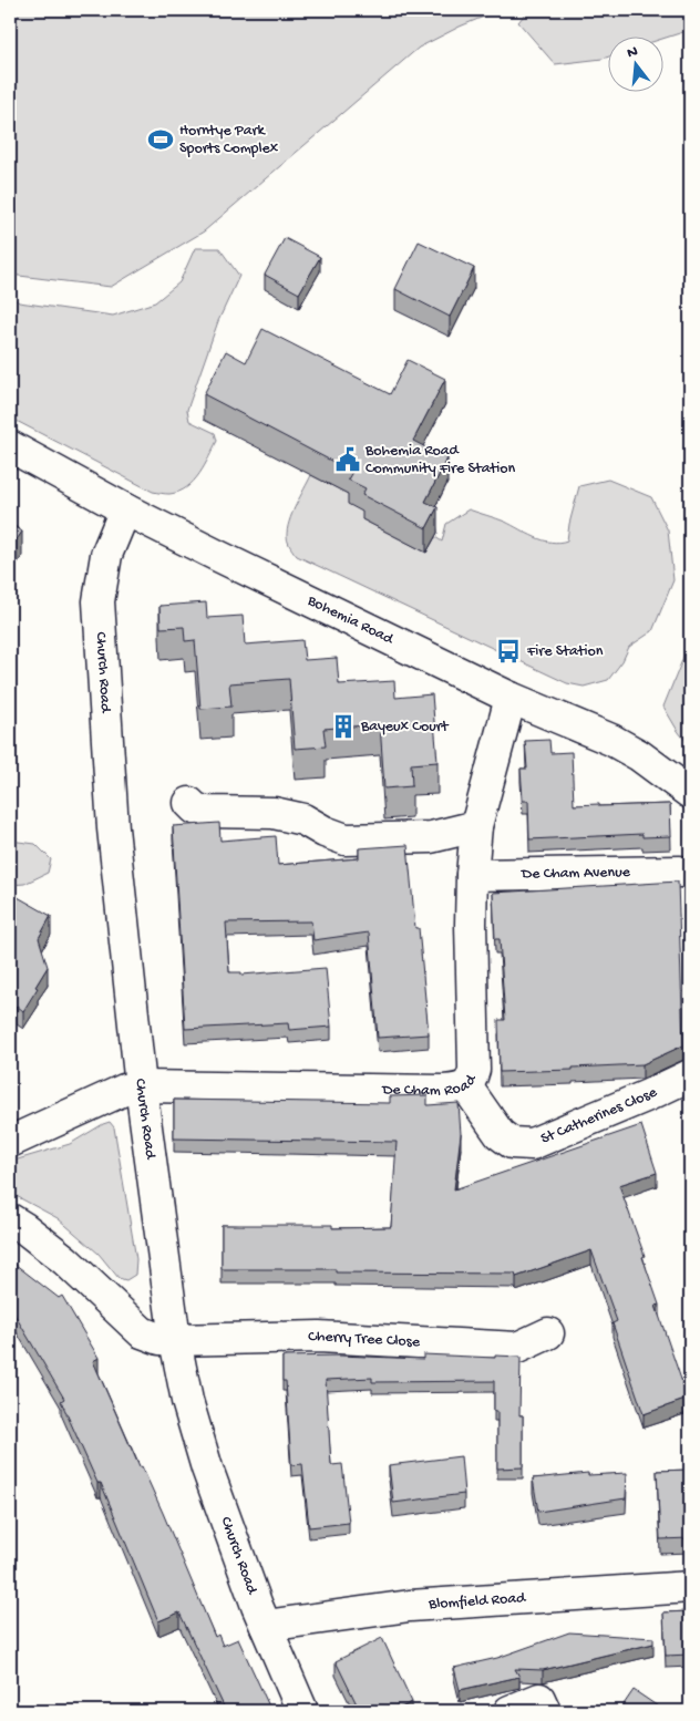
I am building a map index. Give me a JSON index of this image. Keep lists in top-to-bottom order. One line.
{"streets":{"main road":["Bohemia Road","Church Road","De Cham Avenue","De Cham Road","St Catherines Close","Cherry Tree Close","Blomfield Road"]},"crossings":[["Bohemia Road","Church Road"],["Bohemia Road","De Cham Road"],["Church Road","De Cham Road"],["Church Road","Cherry Tree Close"],["Church Road","Blomfield Road"],["De Cham Avenue","De Cham Road"],["De Cham Road","St Catherines Close"]],"places":{"sports":["Horntye Park Sports Complex"],"public building":["Bohemia Road Community Fire Station"],"bus stop":["Fire Station"],"building":["Bayeux Court"]},"north":"top"}
